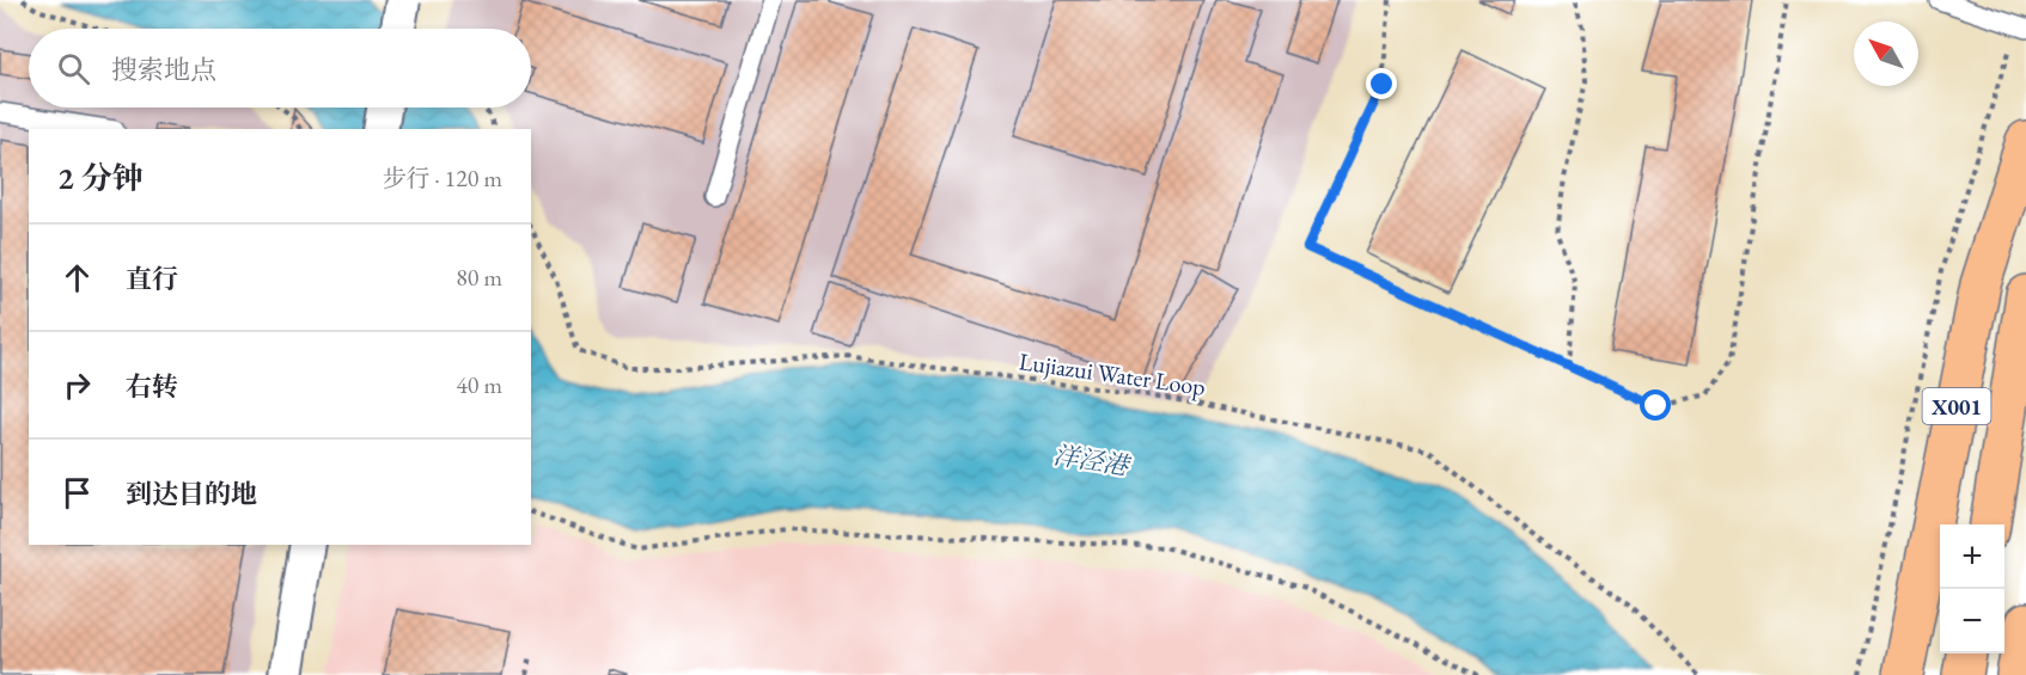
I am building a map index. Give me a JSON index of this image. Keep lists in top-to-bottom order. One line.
{"streets":{"main road":["X001"],"path":["Lujiazui Water Loop"]},"water":["洋泾港"],"north":"top left","page":{"search":"搜索地点","heading":["2 分钟","步行 · 120 m"],"list":[["直行","80 m"],["右转","40 m"],"到达目的地"],"map_buttons":["+","−"]}}
